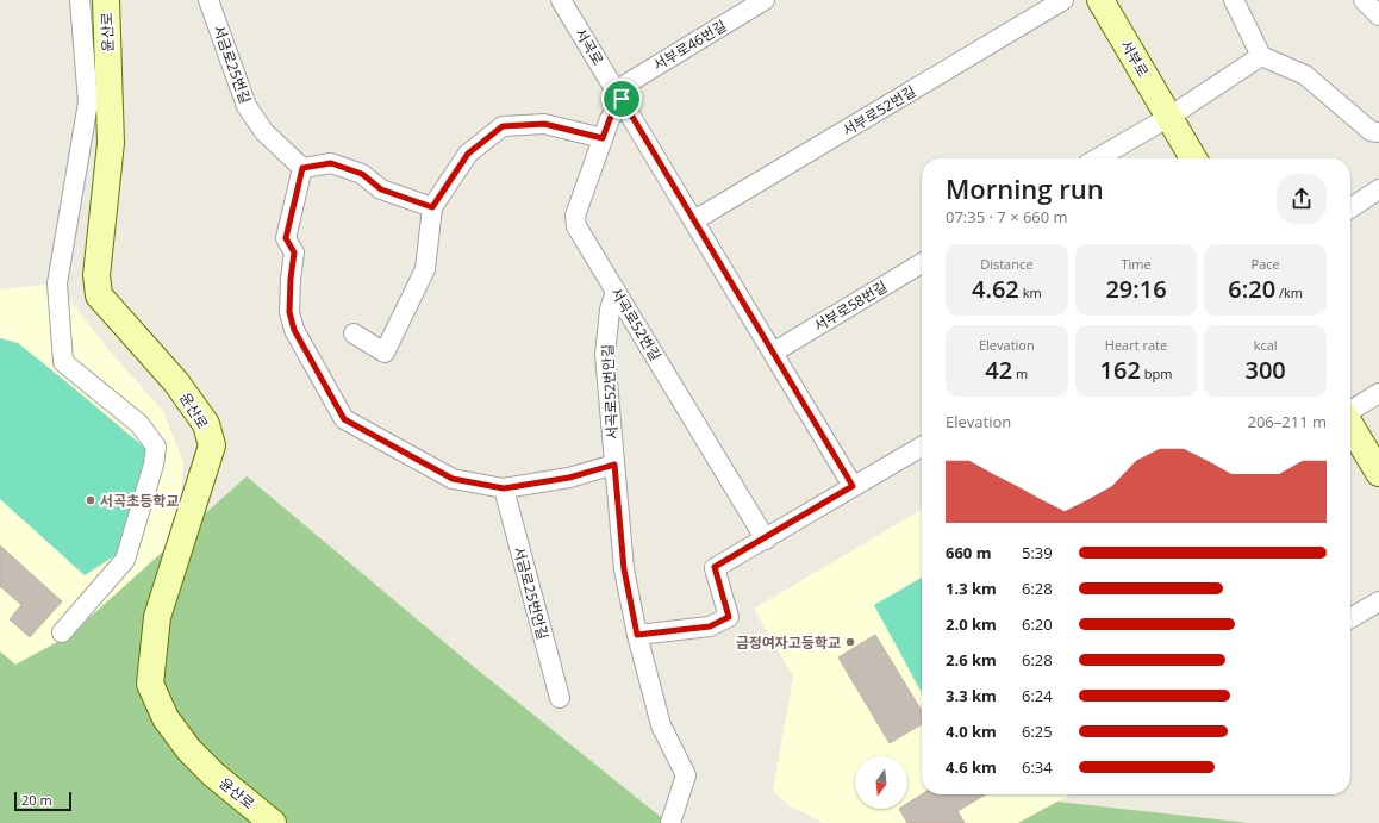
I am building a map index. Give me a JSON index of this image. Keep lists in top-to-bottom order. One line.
{"streets":{"street":["윤산로","서부로46번길","서곡로","서부로","서금로25번길","서부로52번길","서부로58번길","서곡로52번길","서곡로52번안길","서금로25번안길"]},"crossings":[["서부로46번길","서곡로"],["서부로46번길","서곡로52번길"],["서곡로","서부로52번길"],["서곡로","서부로58번길"],["서곡로","서곡로52번길"],["서곡로52번길","서곡로52번안길"]],"places":["서곡초등학교","금정여자고등학교"],"scale_bar":"20 m","north":"bottom","page":{"heading":["Morning run","07:35 · 7 × 660 m"],"stats":[["Distance","4.62 km"],["Time","29:16"],["Pace","6:20 /km"],["Elevation","42 m"],["Heart rate","162 bpm"],["kcal","300"]],"chart":["Elevation","206–211 m"],"list":[{"name":"660 m","note":"5:39"},{"name":"1.3 km","note":"6:28"},{"name":"2.0 km","note":"6:20"},{"name":"2.6 km","note":"6:28"},{"name":"3.3 km","note":"6:24"},{"name":"4.0 km","note":"6:25"},{"name":"4.6 km","note":"6:34"}],"scale":"20 m"}}
